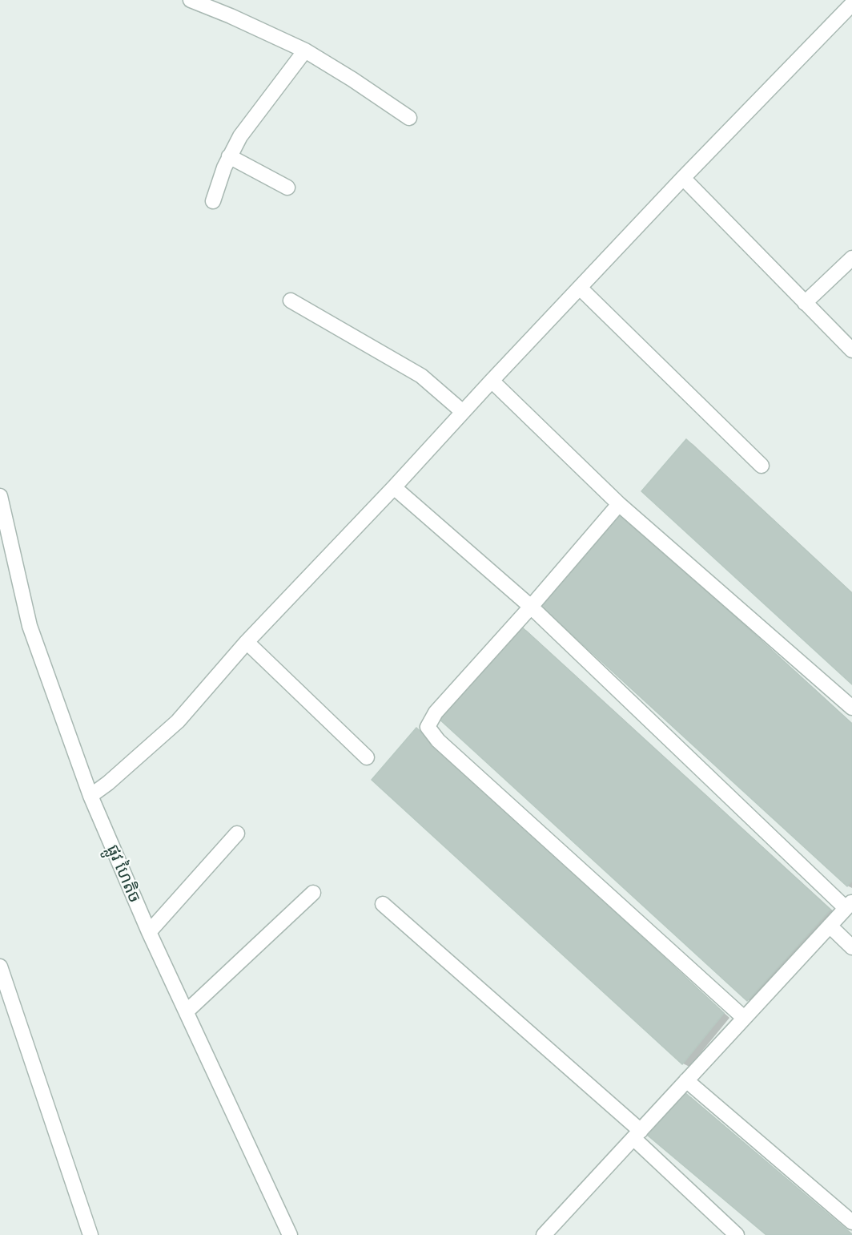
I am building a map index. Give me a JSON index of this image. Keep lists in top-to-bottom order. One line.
{"streets":{"street":["ផ្លូវ ហៃតិច"]}}
